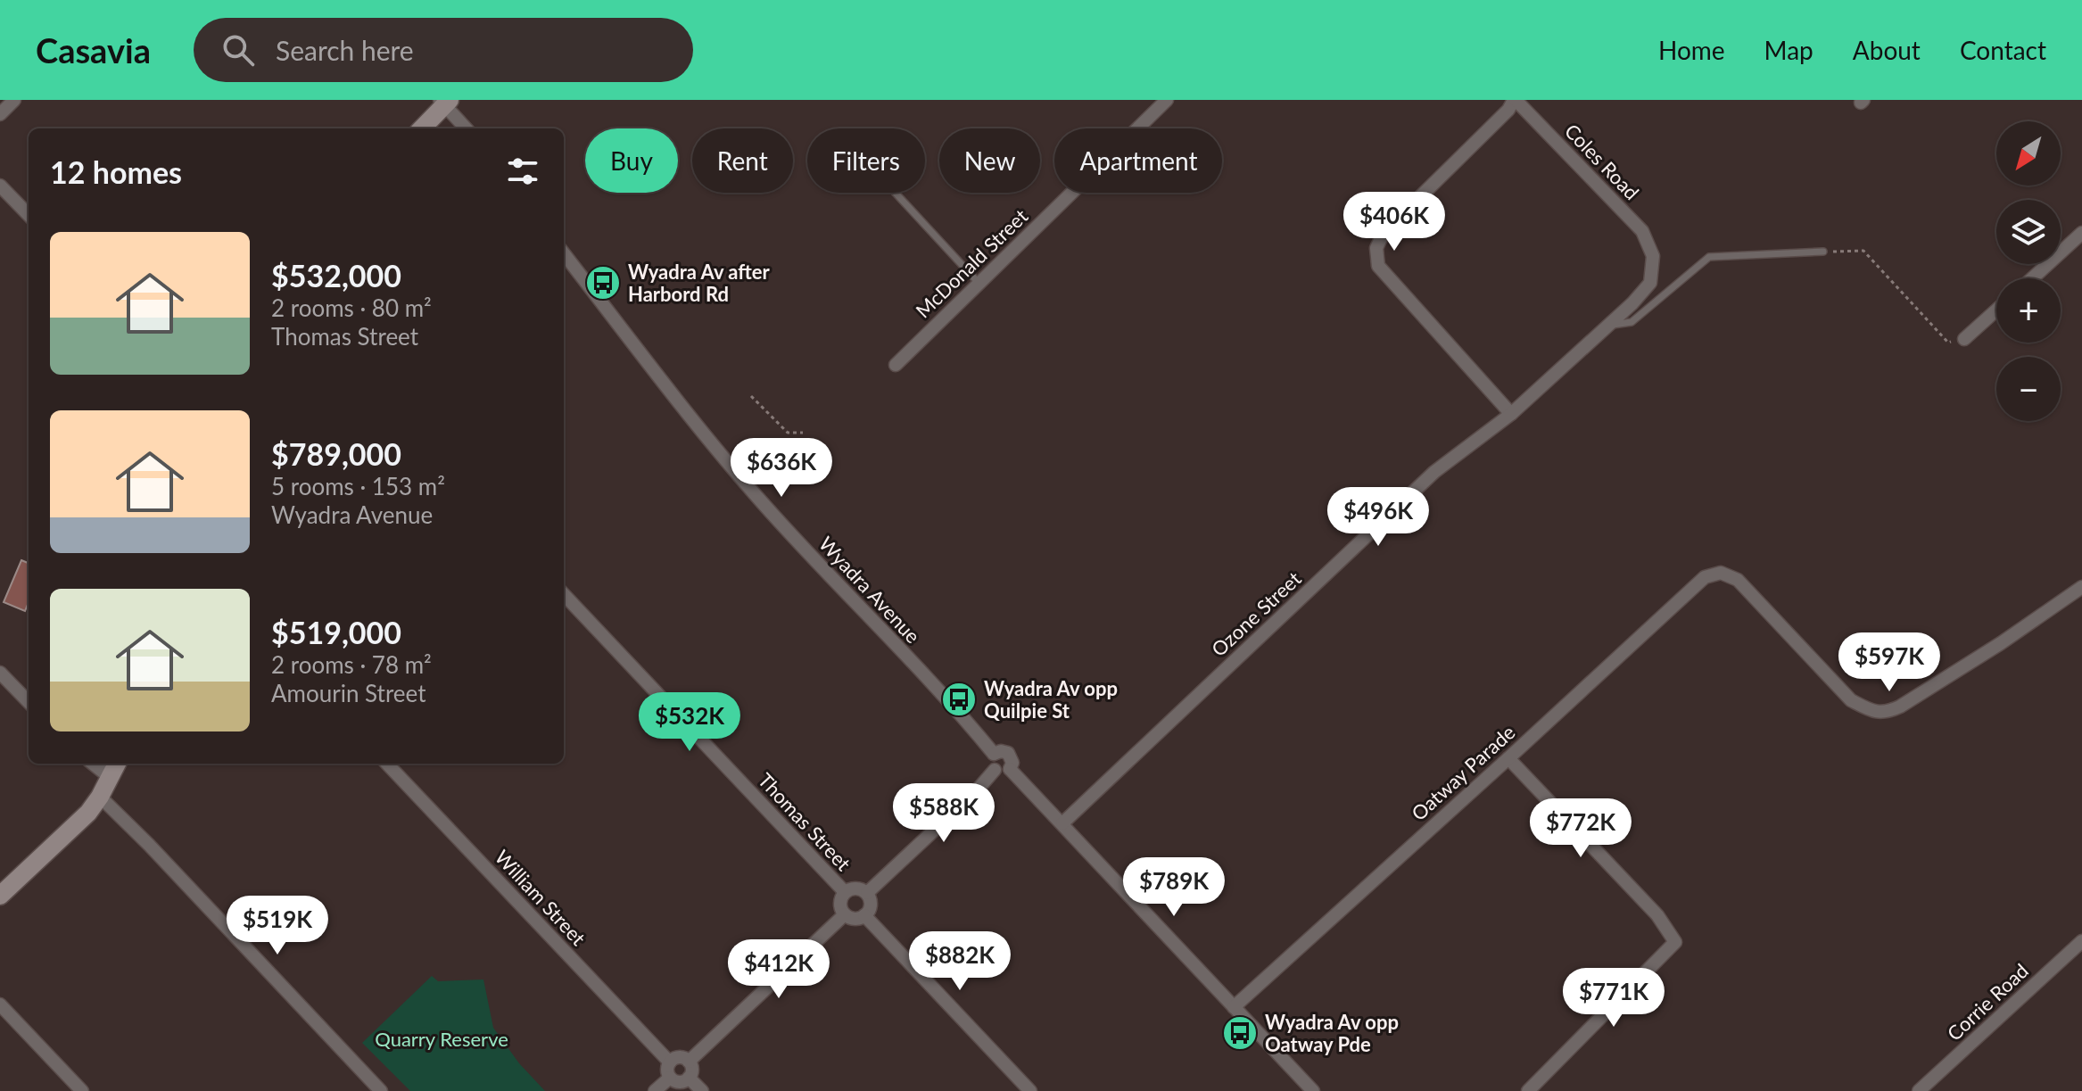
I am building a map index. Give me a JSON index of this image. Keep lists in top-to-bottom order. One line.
{"streets":{"street":["Coles Road","McDonald Street","Wyadra Avenue","Ozone Street","Oatway Parade","Thomas Street","William Street","Corrie Road"]},"crossings":[["Coles Road","Ozone Street"]],"parks":["Quarry Reserve"],"places":{"bus stop":["Wyadra Av after Harbord Rd","Wyadra Av opp Quilpie St","Wyadra Av opp Oatway Pde"]},"north":"bottom left","page":{"header":"Casavia","search":"Search here","nav":["Home","Map","About","Contact"],"map_buttons":["+","−"],"chip":["Buy","Rent","Filters","New","Apartment"],"heading":"12 homes","price":["$406K","$636K","$496K","$597K","$532K","$588K","$772K","$789K","$519K","$882K","$412K","$771K"],"list":[{"name":"$532,000","note":"2 rooms · 80 m² · Thomas Street"},{"name":"$789,000","note":"5 rooms · 153 m² · Wyadra Avenue"},{"name":"$519,000","note":"2 rooms · 78 m² · Amourin Street"}]}}
